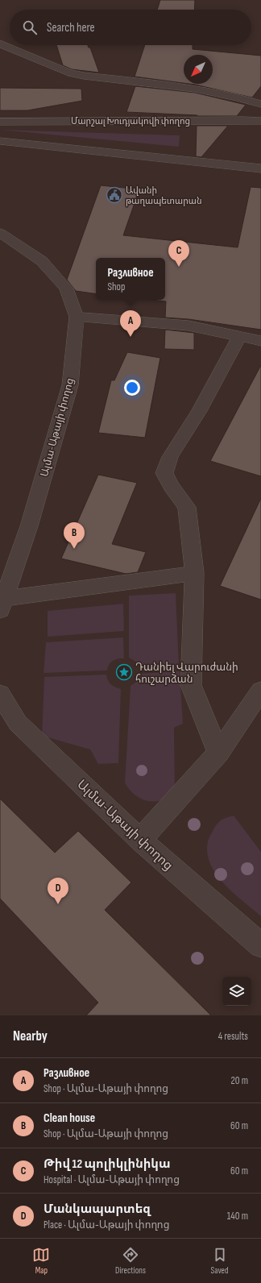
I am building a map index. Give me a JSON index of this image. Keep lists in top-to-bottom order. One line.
{"streets":{"street":["Մարշալ Խուդյակովի փողոց","Ալմա-Աթայի փողոց"]},"places":{"public building":["Ավանի թաղապետարան"],"place":["Դանիել Վարուժանի հուշարձան"]},"north":"bottom left","page":{"search":"Search here","pins":["C","A","B","D"],"popup":["Разливное","Shop"],"heading":["Nearby","4 results"],"list":[{"mark":"A","name":"Разливное","note":"Shop · Ալմա-Աթայի փողոց","value":"20 m"},{"mark":"B","name":"Clean house","note":"Shop · Ալմա-Աթայի փողոց","value":"60 m"},{"mark":"C","name":"Թիվ 12 պոլիկլինիկա","note":"Hospital · Ալմա-Աթայի փողոց","value":"60 m"},{"mark":"D","name":"Մանկապարտեզ","note":"Place · Ալմա-Աթայի փողոց","value":"140 m"}],"nav":["Map","Directions","Saved"]}}
